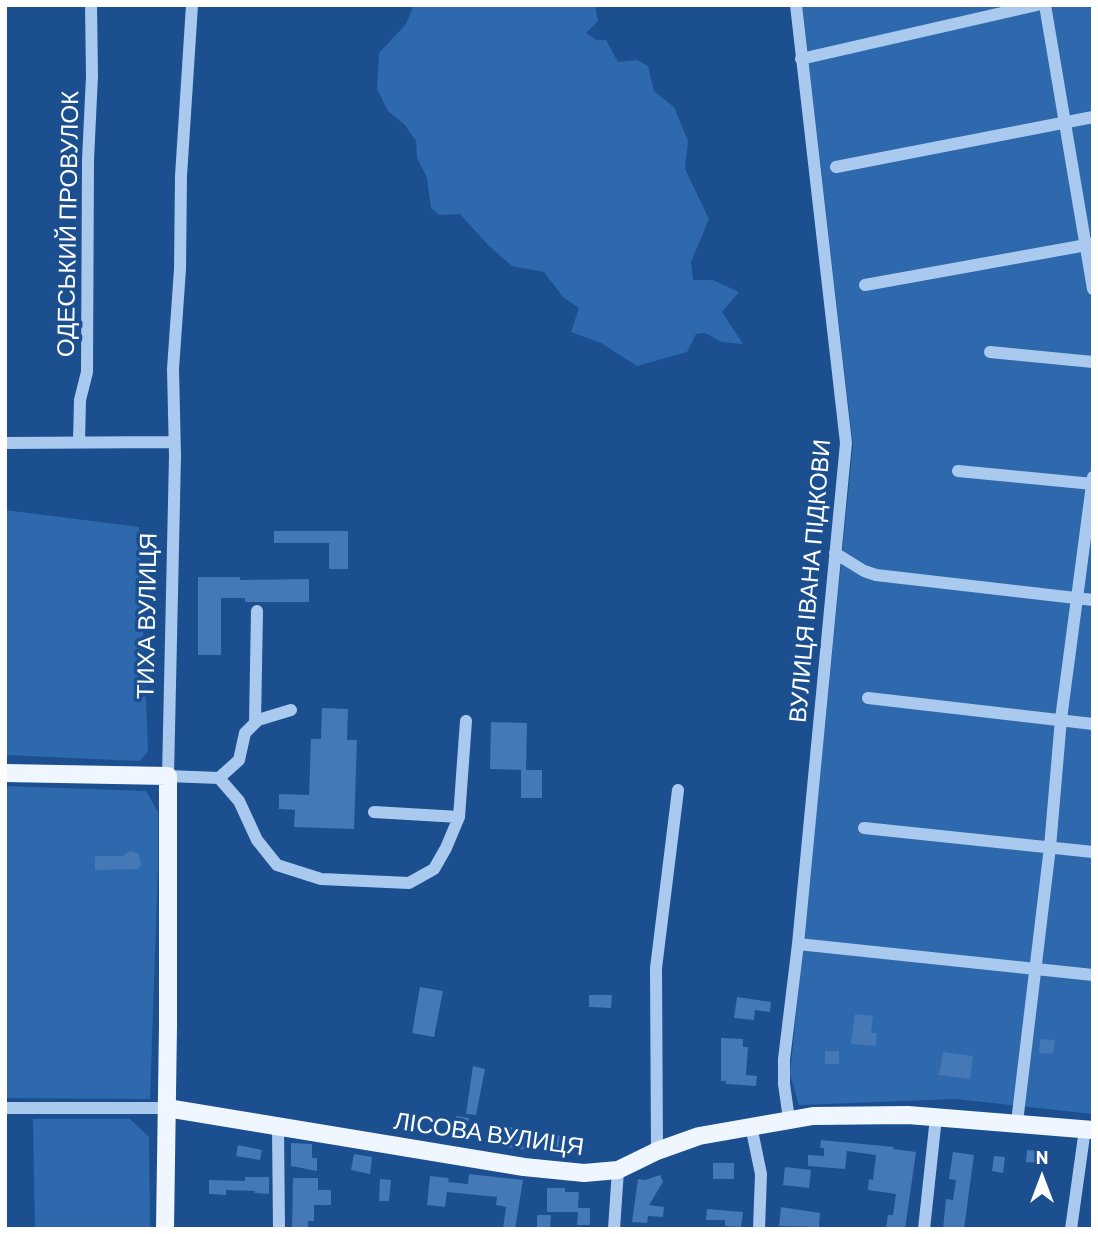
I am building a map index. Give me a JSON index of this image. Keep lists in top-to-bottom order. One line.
{"streets":{"main road":["ТИХА ВУЛИЦЯ","ЛІСОВА ВУЛИЦЯ"],"street":["ОДЕСЬКИЙ ПРОВУЛОК","ВУЛИЦЯ ІВАНА ПІДКОВИ"]},"crossings":[["ВУЛИЦЯ ІВАНА ПІДКОВИ","ЛІСОВА ВУЛИЦЯ"],["ТИХА ВУЛИЦЯ","ЛІСОВА ВУЛИЦЯ"]],"north":"top"}
